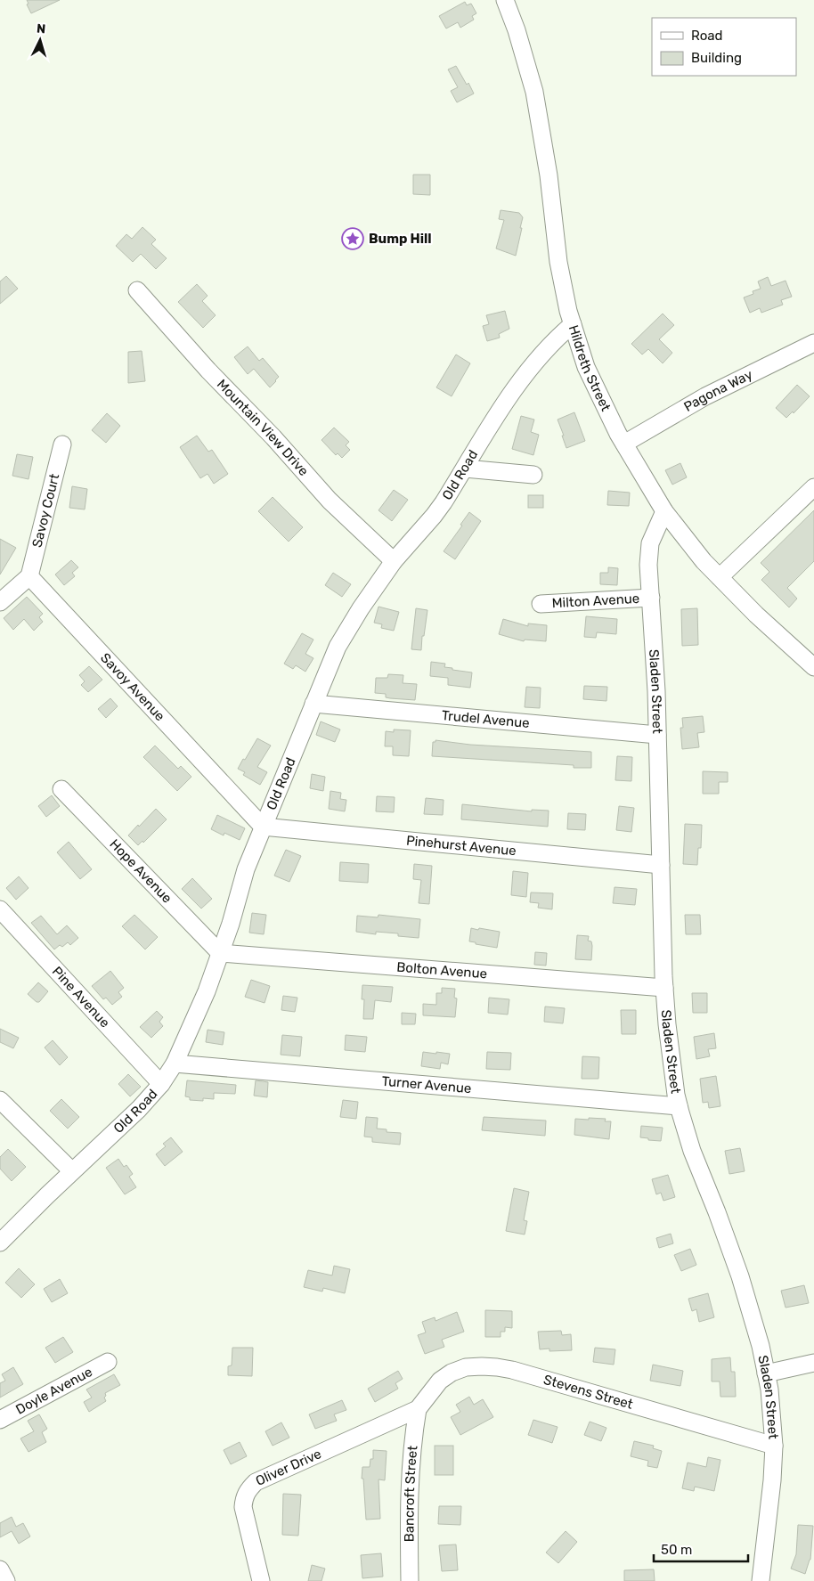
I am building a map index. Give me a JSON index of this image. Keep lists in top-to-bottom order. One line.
{"streets":{"street":["Hildreth Street","Pagona Way","Mountain View Drive","Old Road","Savoy Court","Milton Avenue","Savoy Avenue","Sladen Street","Trudel Avenue","Pinehurst Avenue","Hope Avenue","Bolton Avenue","Pine Avenue","Turner Avenue","Doyle Avenue","Stevens Street","Oliver Drive","Bancroft Street"]},"crossings":[["Hildreth Street","Pagona Way"],["Hildreth Street","Old Road"],["Hildreth Street","Sladen Street"],["Mountain View Drive","Old Road"],["Old Road","Savoy Avenue"],["Old Road","Trudel Avenue"],["Old Road","Pinehurst Avenue"],["Old Road","Hope Avenue"],["Old Road","Bolton Avenue"],["Old Road","Pine Avenue"],["Old Road","Turner Avenue"],["Savoy Court","Savoy Avenue"],["Milton Avenue","Sladen Street"],["Savoy Avenue","Pinehurst Avenue"],["Sladen Street","Trudel Avenue"],["Sladen Street","Pinehurst Avenue"],["Sladen Street","Bolton Avenue"],["Sladen Street","Turner Avenue"],["Sladen Street","Stevens Street"],["Hope Avenue","Bolton Avenue"],["Stevens Street","Oliver Drive"],["Stevens Street","Bancroft Street"],["Oliver Drive","Bancroft Street"]],"places":{"place":["Bump Hill"]},"legend":["Road","Building"],"scale_bar":"50 m","north":"top"}
